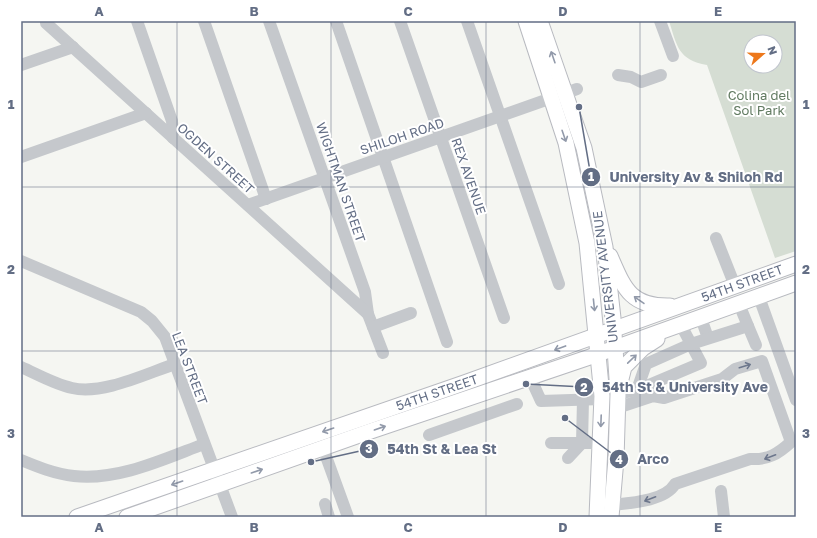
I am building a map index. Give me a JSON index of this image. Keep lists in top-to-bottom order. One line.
{"streets":{"main road":["UNIVERSITY AVENUE","54TH STREET"],"street":["SHILOH ROAD","OGDEN STREET","REX AVENUE","WIGHTMAN STREET","LEA STREET"]},"crossings":[["SHILOH ROAD","OGDEN STREET"],["SHILOH ROAD","REX AVENUE"],["SHILOH ROAD","WIGHTMAN STREET"],["SHILOH ROAD","UNIVERSITY AVENUE"],["OGDEN STREET","WIGHTMAN STREET"],["UNIVERSITY AVENUE","54TH STREET"],["54TH STREET","LEA STREET"]],"parks":["Colina del Sol Park"],"places":["University Av & Shiloh Rd","54th St & University Ave","Arco","54th St & Lea St"],"north":"right","grid":{"columns":["A","B","C","D","E"],"rows":["1","2","3"]}}
